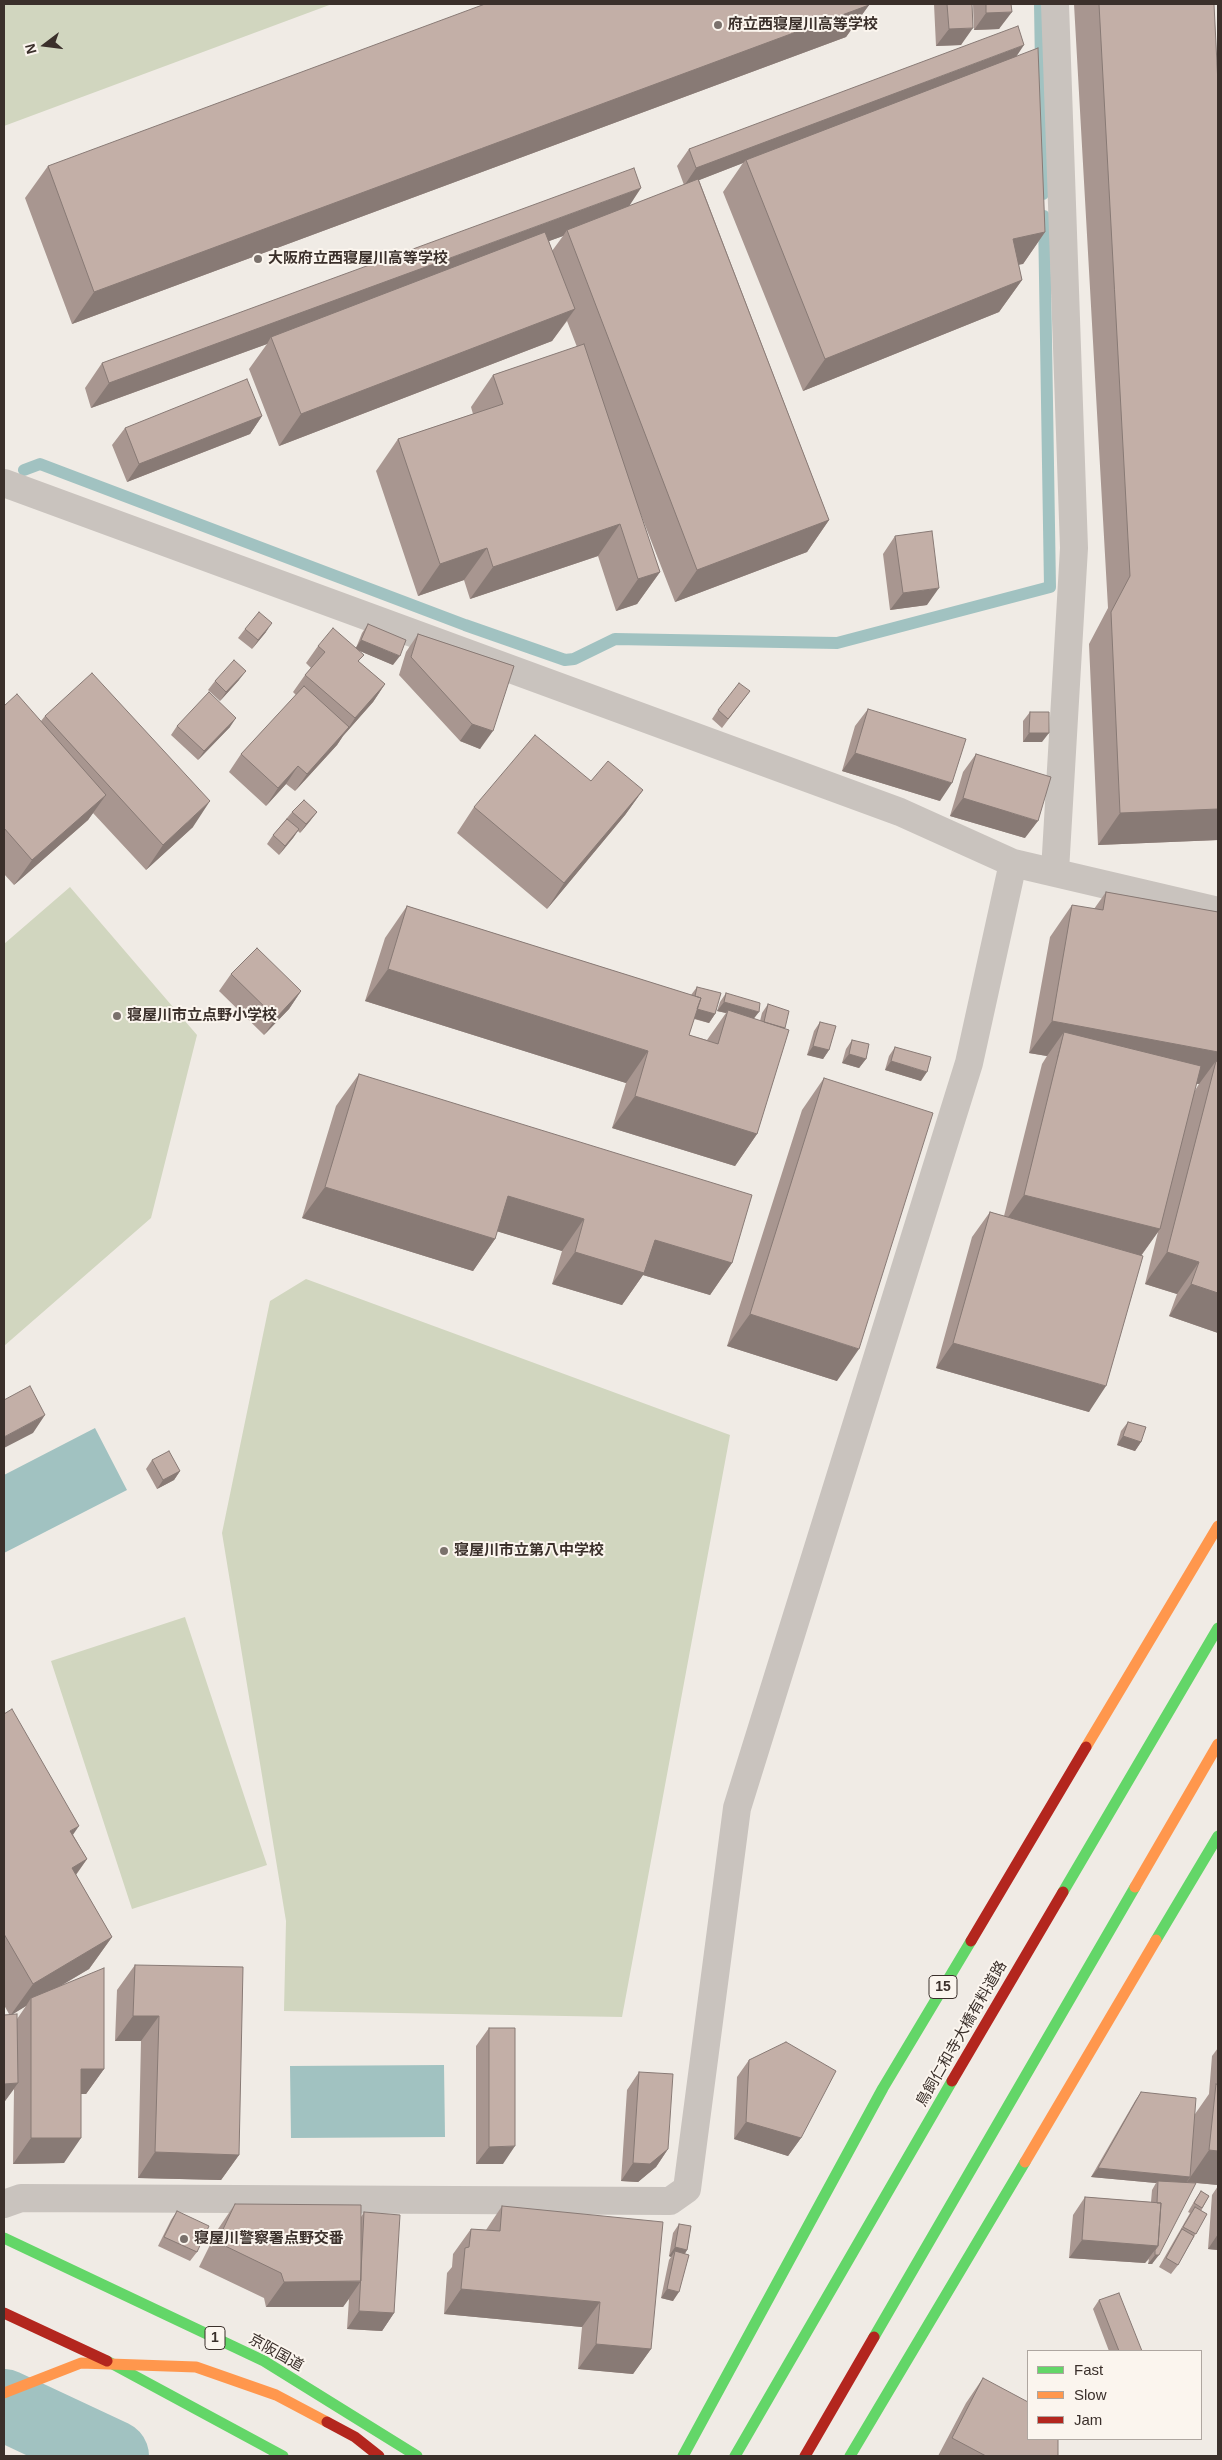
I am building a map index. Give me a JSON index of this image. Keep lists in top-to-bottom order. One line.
{"streets":{"main road":["15","鳥飼仁和寺大橋有料道路","1","京阪国道"]},"places":["府立西寝屋川高等学校","大阪府立西寝屋川高等学校","寝屋川市立点野小学校","寝屋川市立第八中学校","寝屋川警察署点野交番"],"legend":["Fast","Slow","Jam"],"north":"left"}
